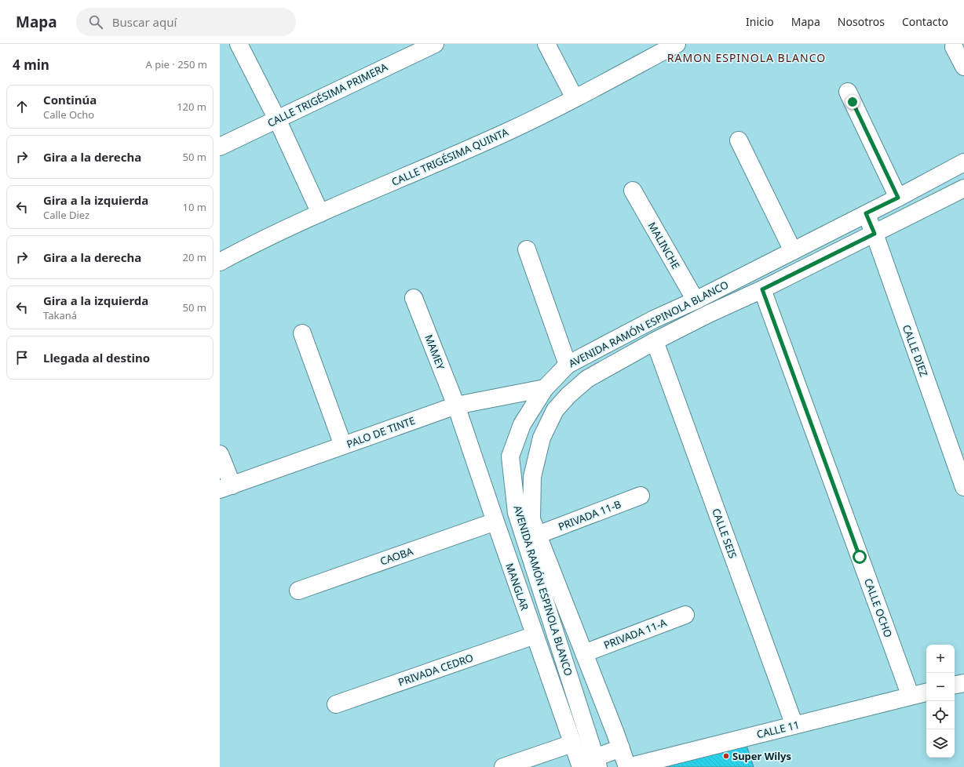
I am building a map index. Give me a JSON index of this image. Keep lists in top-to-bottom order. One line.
{"streets":{"street":["CALLE TRIGÉSIMA PRIMERA","CALLE TRIGÉSIMA QUINTA","MALINCHE","AVENIDA RAMÓN ESPINOLA BLANCO","CALLE DIEZ","MAMEY","PALO DE TINTE","PRIVADA 11-B","CALLE SEIS","CAOBA","MANGLAR","CALLE OCHO","PRIVADA 11-A","PRIVADA CEDRO","CALLE 11"]},"crossings":[["MALINCHE","AVENIDA RAMÓN ESPINOLA BLANCO"],["AVENIDA RAMÓN ESPINOLA BLANCO","CALLE DIEZ"],["AVENIDA RAMÓN ESPINOLA BLANCO","PALO DE TINTE"],["AVENIDA RAMÓN ESPINOLA BLANCO","PRIVADA 11-B"],["AVENIDA RAMÓN ESPINOLA BLANCO","CALLE SEIS"],["AVENIDA RAMÓN ESPINOLA BLANCO","CALLE OCHO"],["AVENIDA RAMÓN ESPINOLA BLANCO","PRIVADA 11-A"],["AVENIDA RAMÓN ESPINOLA BLANCO","CALLE 11"],["MAMEY","PALO DE TINTE"],["MAMEY","MANGLAR"],["PALO DE TINTE","MANGLAR"],["CALLE SEIS","CALLE 11"],["CAOBA","MANGLAR"],["MANGLAR","PRIVADA CEDRO"],["CALLE OCHO","CALLE 11"]],"districts":["RAMON ESPINOLA BLANCO"],"places":["Super Wilys"],"page":{"header":"Mapa","search":"Buscar aquí","nav":["Inicio","Mapa","Nosotros","Contacto"],"heading":["4 min","A pie · 250 m"],"list":[["Continúa","Calle Ocho","120 m"],["Gira a la derecha","50 m"],["Gira a la izquierda","Calle Diez","10 m"],["Gira a la derecha","20 m"],["Gira a la izquierda","Takaná","50 m"],"Llegada al destino"],"map_buttons":["+","−"]}}
